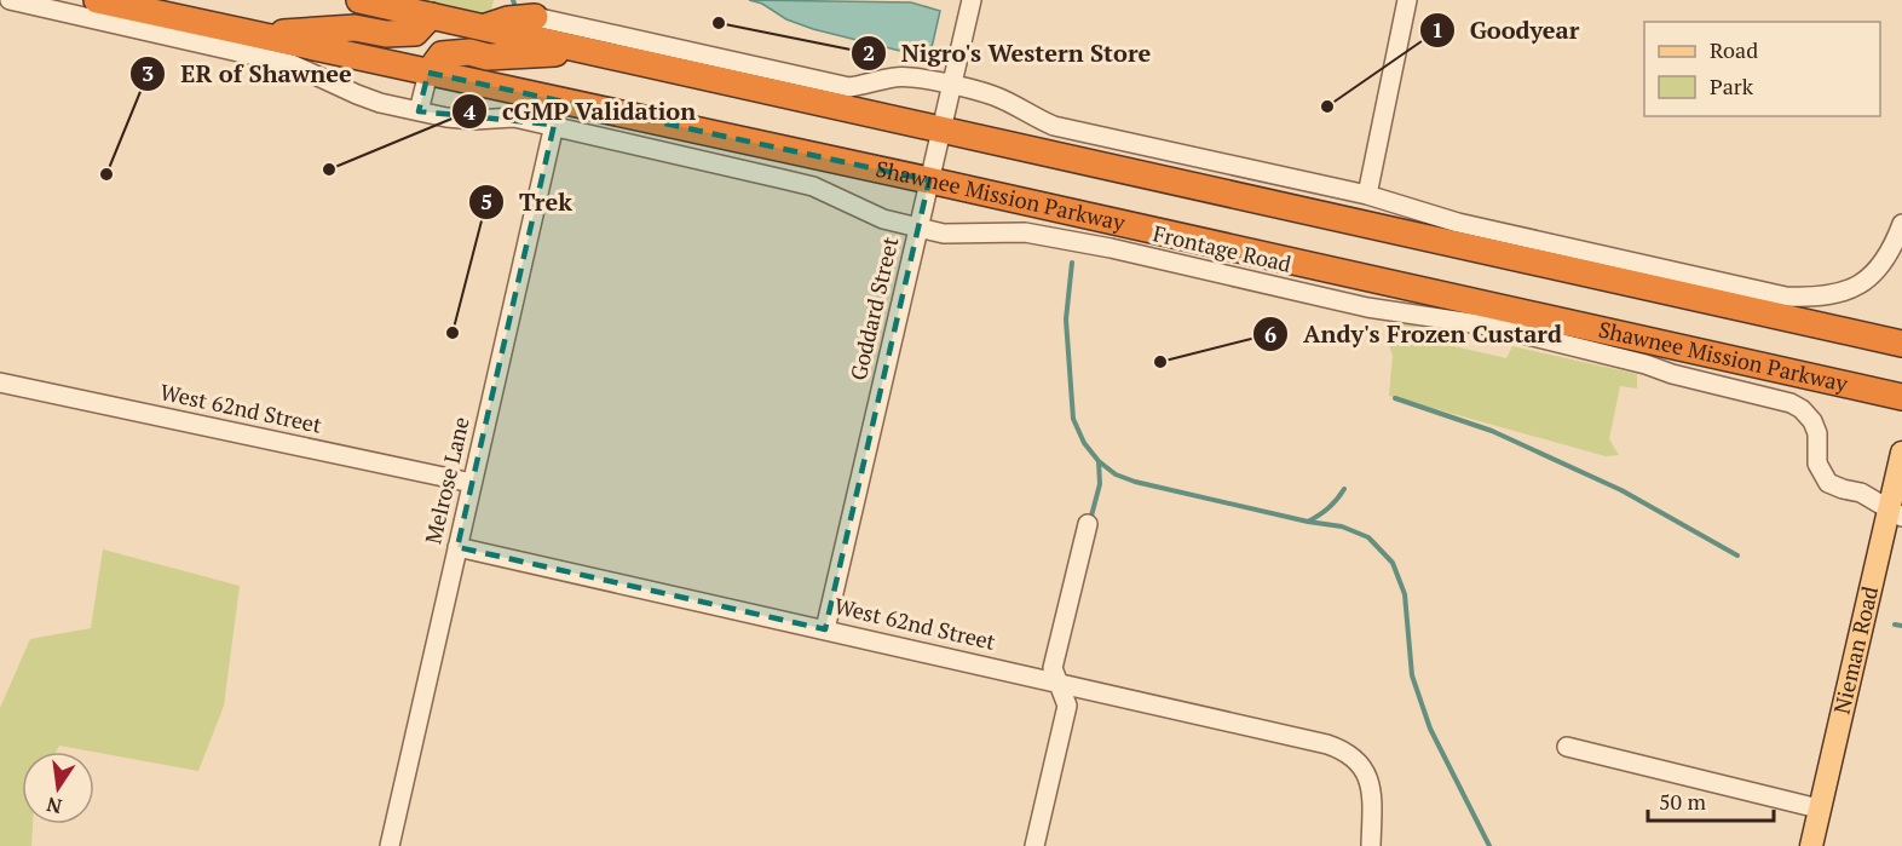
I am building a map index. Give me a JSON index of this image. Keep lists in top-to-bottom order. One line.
{"streets":{"highway":["Shawnee Mission Parkway"],"main road":["Nieman Road"],"street":["Frontage Road","Goddard Street","West 62nd Street","Melrose Lane"]},"crossings":[["Shawnee Mission Parkway","Goddard Street"],["Frontage Road","Goddard Street"],["Frontage Road","Melrose Lane"],["Frontage Road","Nieman Road"],["Goddard Street","West 62nd Street"],["West 62nd Street","Melrose Lane"]],"places":["Nigro's Western Store","Goodyear","cGMP Validation","ER of Shawnee","Trek","Andy's Frozen Custard"],"legend":["Road","Park"],"scale_bar":"50 m","north":"bottom"}
